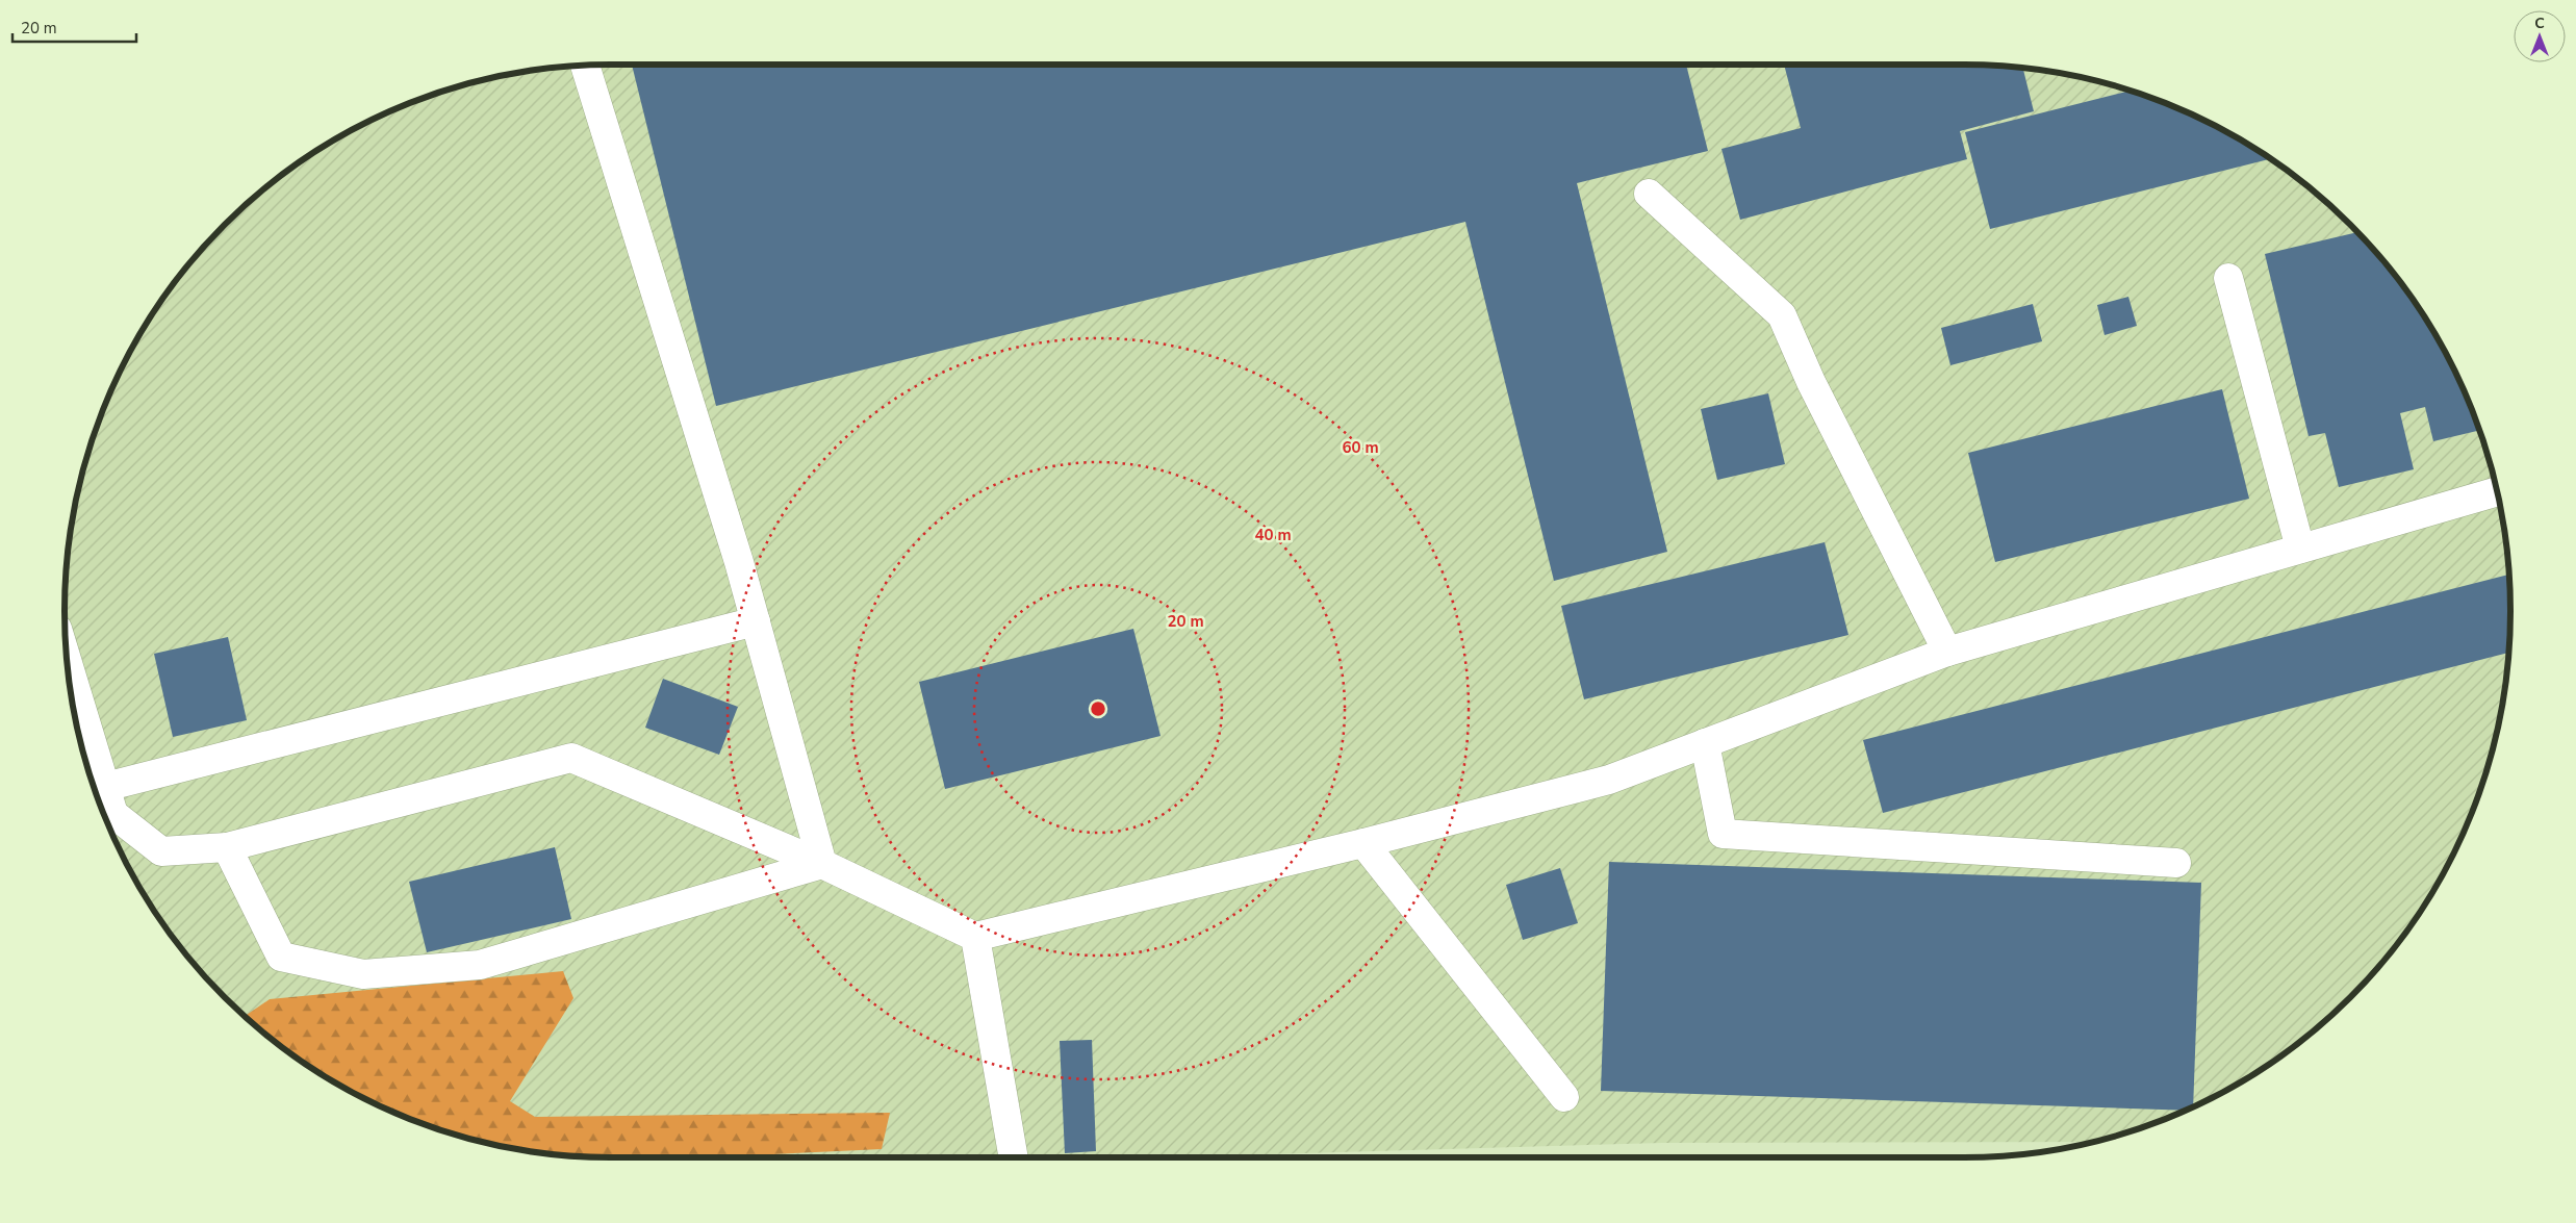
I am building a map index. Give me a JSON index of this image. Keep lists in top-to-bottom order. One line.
{"scale_bar":"20 m","north":"top","rings":["60 m","40 m","20 m"]}
